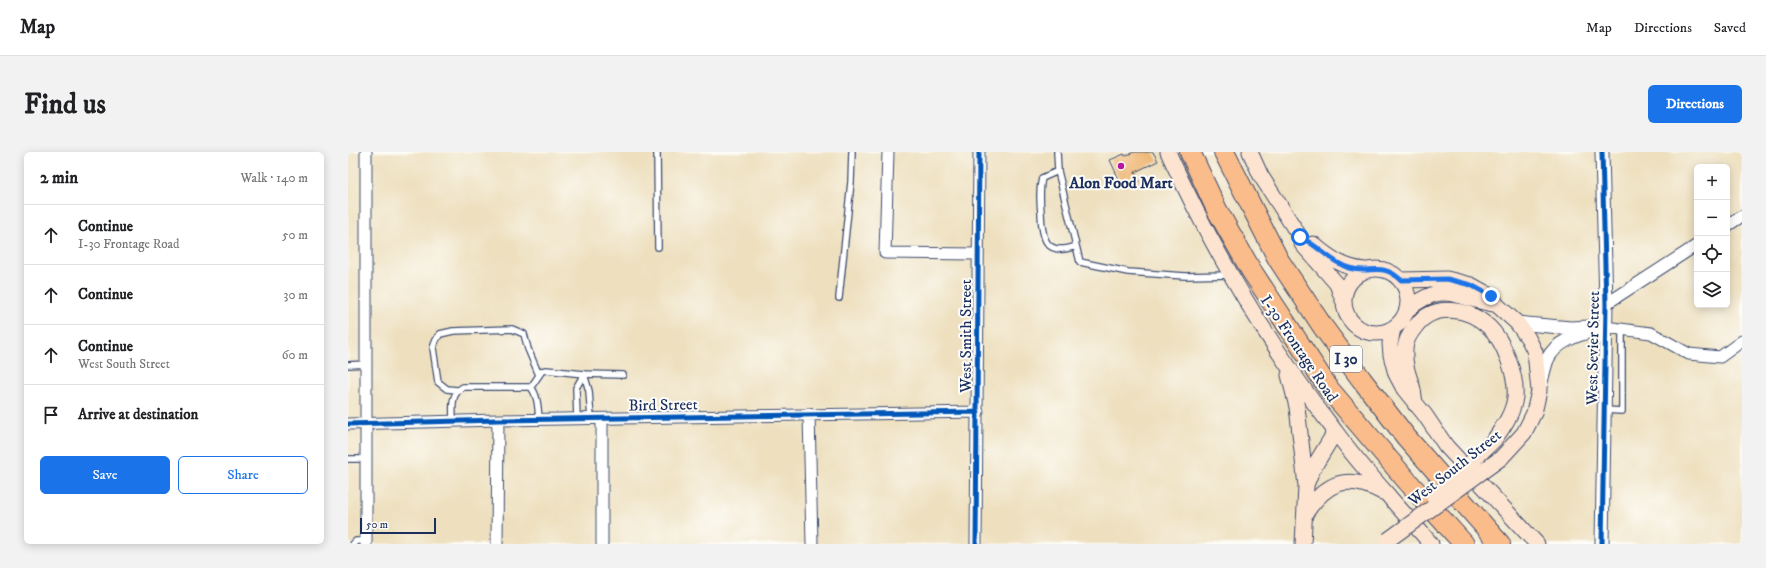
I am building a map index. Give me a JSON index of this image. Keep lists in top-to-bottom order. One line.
{"streets":{"highway":["I 30"],"main road":["I-30 Frontage Road","West South Street"],"street":["West Smith Street","West Sevier Street","Bird Street"]},"crossings":[["West Smith Street","Bird Street"]],"places":["Alon Food Mart"],"scale_bar":"50 m","page":{"header":"Map","nav":["Map","Directions","Saved"],"buttons":["Directions",["Save","Share"]],"title":"Find us","heading":["2 min","Walk · 140 m"],"map_buttons":["+","−"],"list":[["Continue","I-30 Frontage Road","50 m"],["Continue","30 m"],["Continue","West South Street","60 m"],"Arrive at destination"],"scale":"50 m"}}
